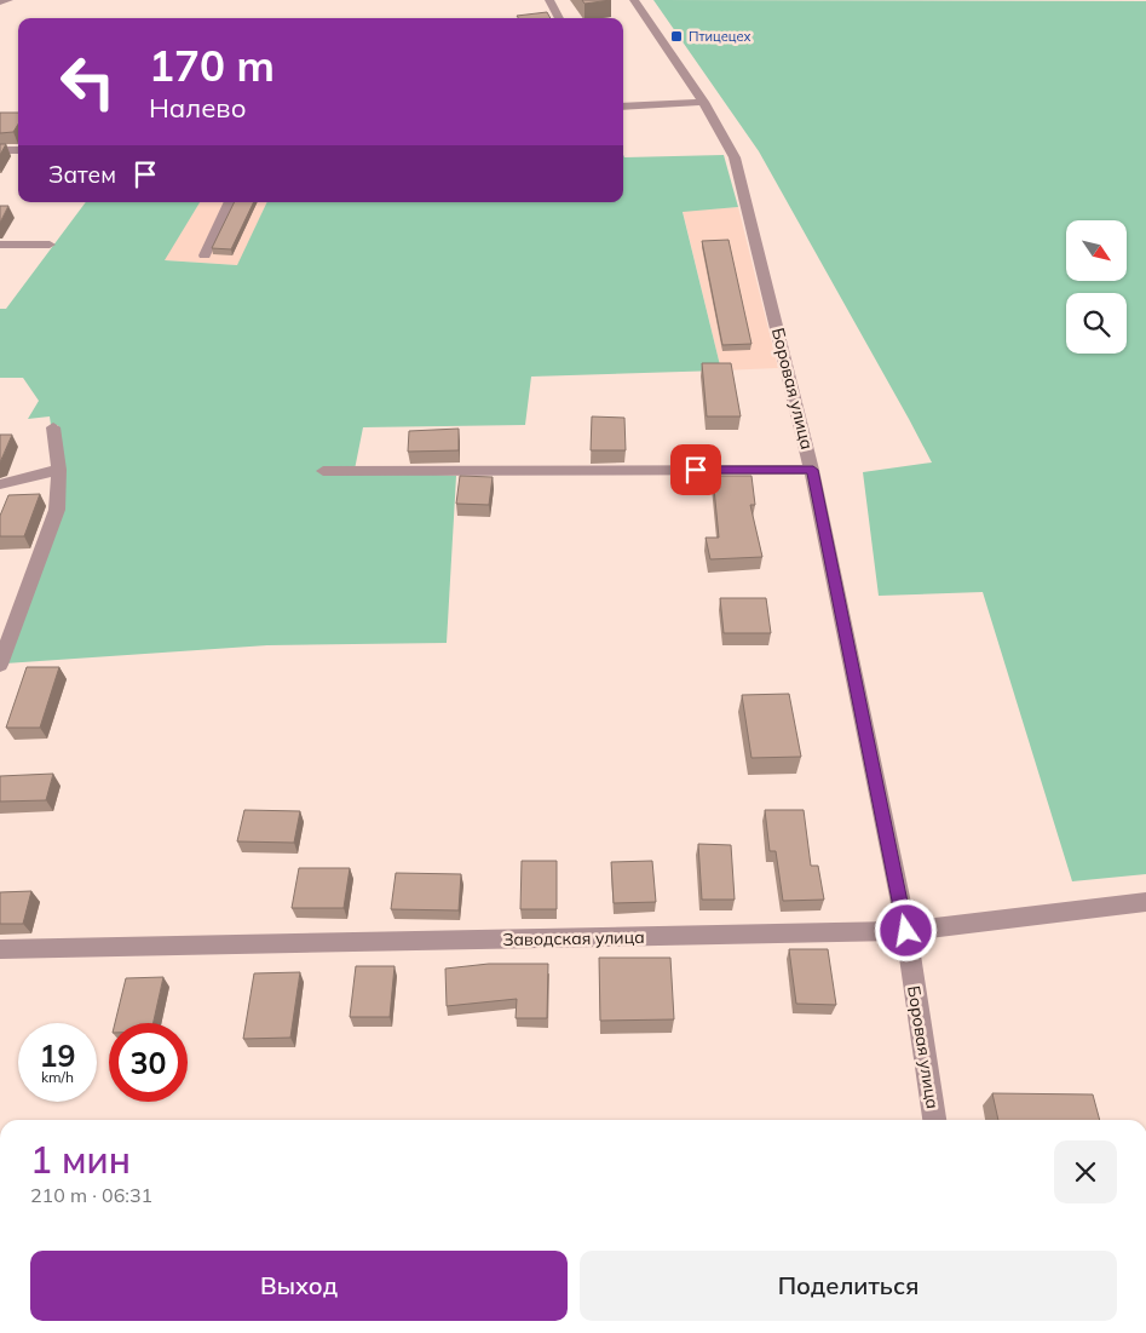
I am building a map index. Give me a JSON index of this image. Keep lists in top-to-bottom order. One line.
{"streets":{"street":["Боровая улица","Заводская улица"]},"crossings":[["Боровая улица","Заводская улица"]],"places":{"transit":["Птицецех"]},"north":"bottom right","page":{"turn":["170 m","Налево"],"then":"Затем","speed":"19 km/h","limit":"30","heading":["1 мин","210 m · 06:31"],"buttons":["Выход","Поделиться"]}}
